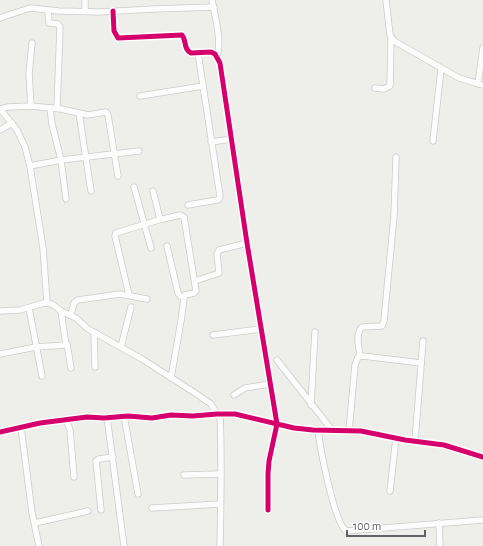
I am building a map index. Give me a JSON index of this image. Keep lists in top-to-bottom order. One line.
{"scale_bar":"100 m"}
